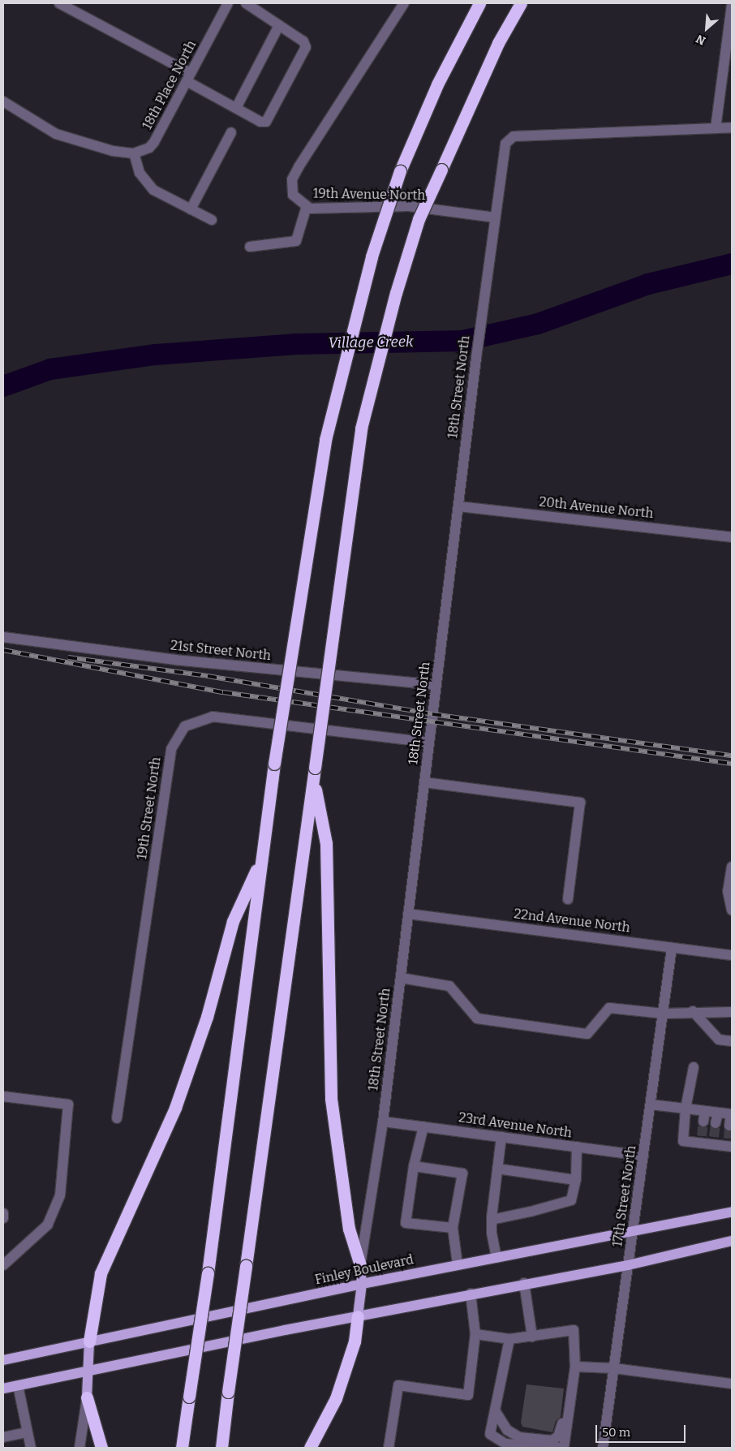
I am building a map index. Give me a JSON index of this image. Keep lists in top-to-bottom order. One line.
{"streets":{"main road":["18th Street North","Finley Boulevard"],"street":["18th Place North","19th Avenue North","20th Avenue North","21st Street North","19th Street North","22nd Avenue North","23rd Avenue North","17th Street North"]},"crossings":[["19th Avenue North","18th Street North"],["18th Street North","20th Avenue North"],["18th Street North","21st Street North"],["18th Street North","19th Street North"],["18th Street North","22nd Avenue North"],["18th Street North","23rd Avenue North"],["18th Street North","Finley Boulevard"],["22nd Avenue North","17th Street North"],["23rd Avenue North","17th Street North"],["17th Street North","Finley Boulevard"]],"water":["Village Creek"],"scale_bar":"50 m","north":"bottom left"}
